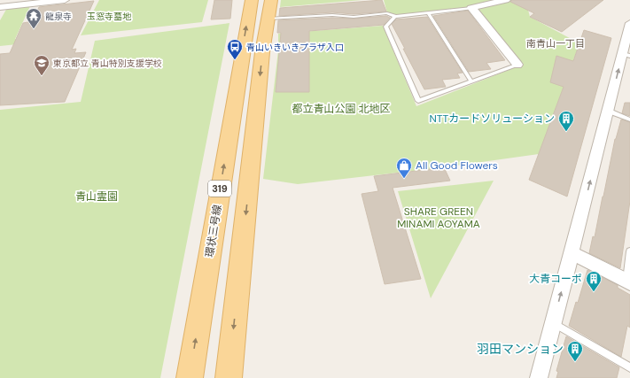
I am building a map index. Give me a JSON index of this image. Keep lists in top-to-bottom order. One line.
{"streets":{"main road":["319","環状三号線"]},"districts":["南青山一丁目"],"parks":["玉窓寺墓地","都立青山公園 北地区","青山霊園","SHARE GREEN MINAMI AOYAMA"],"places":{"temple":["龍泉寺"],"bus stop":["青山いきいきプラザ入口"],"school or university":["東京都立 青山特別支援学校"],"building":["NTTカードソリューション","大青コーポ","羽田マンション"],"shop":["All Good Flowers"]}}
